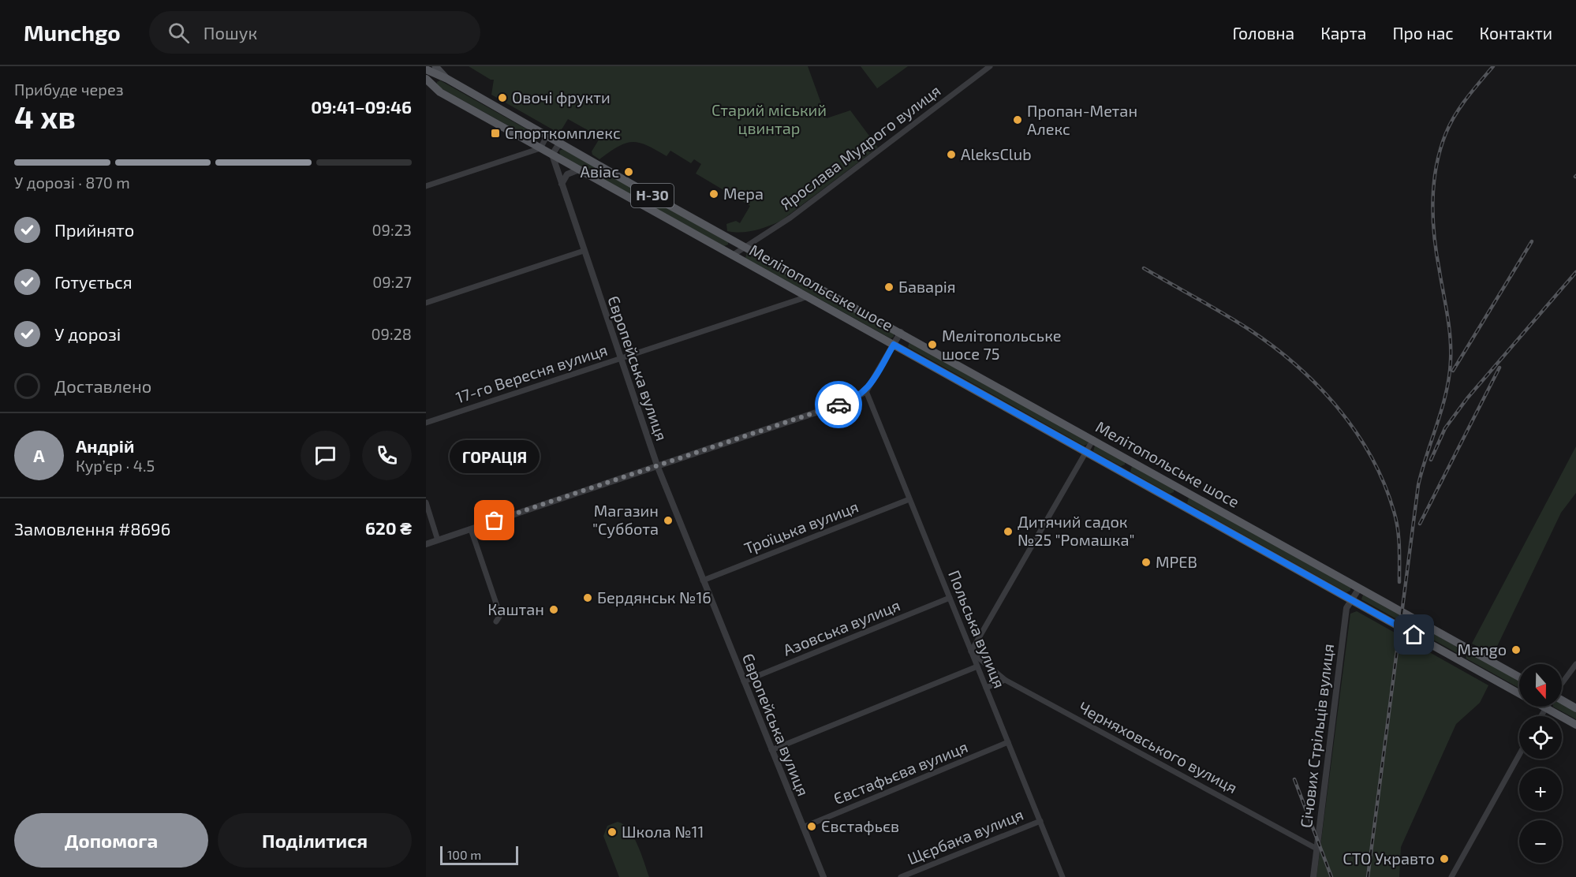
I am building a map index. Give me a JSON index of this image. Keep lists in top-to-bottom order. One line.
{"streets":{"main road":["Н-30","Мелітопольське шосе"],"street":["Ярослава Мудрого вулиця","Європейська вулиця","17-го Вересня вулиця","Троїцька вулиця","Азовська вулиця","Польська вулиця","Січових Стрільців вулиця","Черняховського вулиця","Євстафьєва вулиця","Щєрбака вулиця"]},"crossings":[["Ярослава Мудрого вулиця","Мелітопольське шосе"],["Мелітопольське шосе","Європейська вулиця"],["Мелітопольське шосе","17-го Вересня вулиця"],["Мелітопольське шосе","Січових Стрільців вулиця"],["Європейська вулиця","17-го Вересня вулиця"],["Європейська вулиця","Троїцька вулиця"],["Європейська вулиця","Азовська вулиця"],["Європейська вулиця","Євстафьєва вулиця"],["Троїцька вулиця","Польська вулиця"],["Азовська вулиця","Польська вулиця"],["Польська вулиця","Черняховського вулиця"],["Польська вулиця","Євстафьєва вулиця"],["Польська вулиця","Щєрбака вулиця"],["Січових Стрільців вулиця","Черняховського вулиця"]],"parks":["Старий міський цвинтар"],"places":{"other":["Овочі фрукти","Пропан-Метан Алекс","AleksClub","Авіас","Мера","Баварія","Мелітопольське шосе 75","ГОРАЦІЯ","Магазин \"Суббота","Дитячий садок №25 \"Ромашка\"","МРЕВ","Бердянськ №16","Каштан","Mango","Євстафьєв","Школа №11","СТО Укравто"],"transit":["Спорткомплекс"]},"scale_bar":"100 m","north":"bottom","page":{"header":"Munchgo","search":"Пошук","nav":["Головна","Карта","Про нас","Контакти"],"heading":["4 хв","Прибуде через","09:41–09:46"],"panel":["Андрій","Кур’єр · 4.5","Замовлення #8696","620 ₴"],"bar":"У дорозі · 870 m","list":[["Прийнято","09:23"],["Готується","09:27"],["У дорозі","09:28"],"Доставлено"],"round":"А","bubble":"ГОРАЦІЯ","map_buttons":["+","−"],"buttons":["Допомога","Поділитися"],"scale":"100 m"}}
